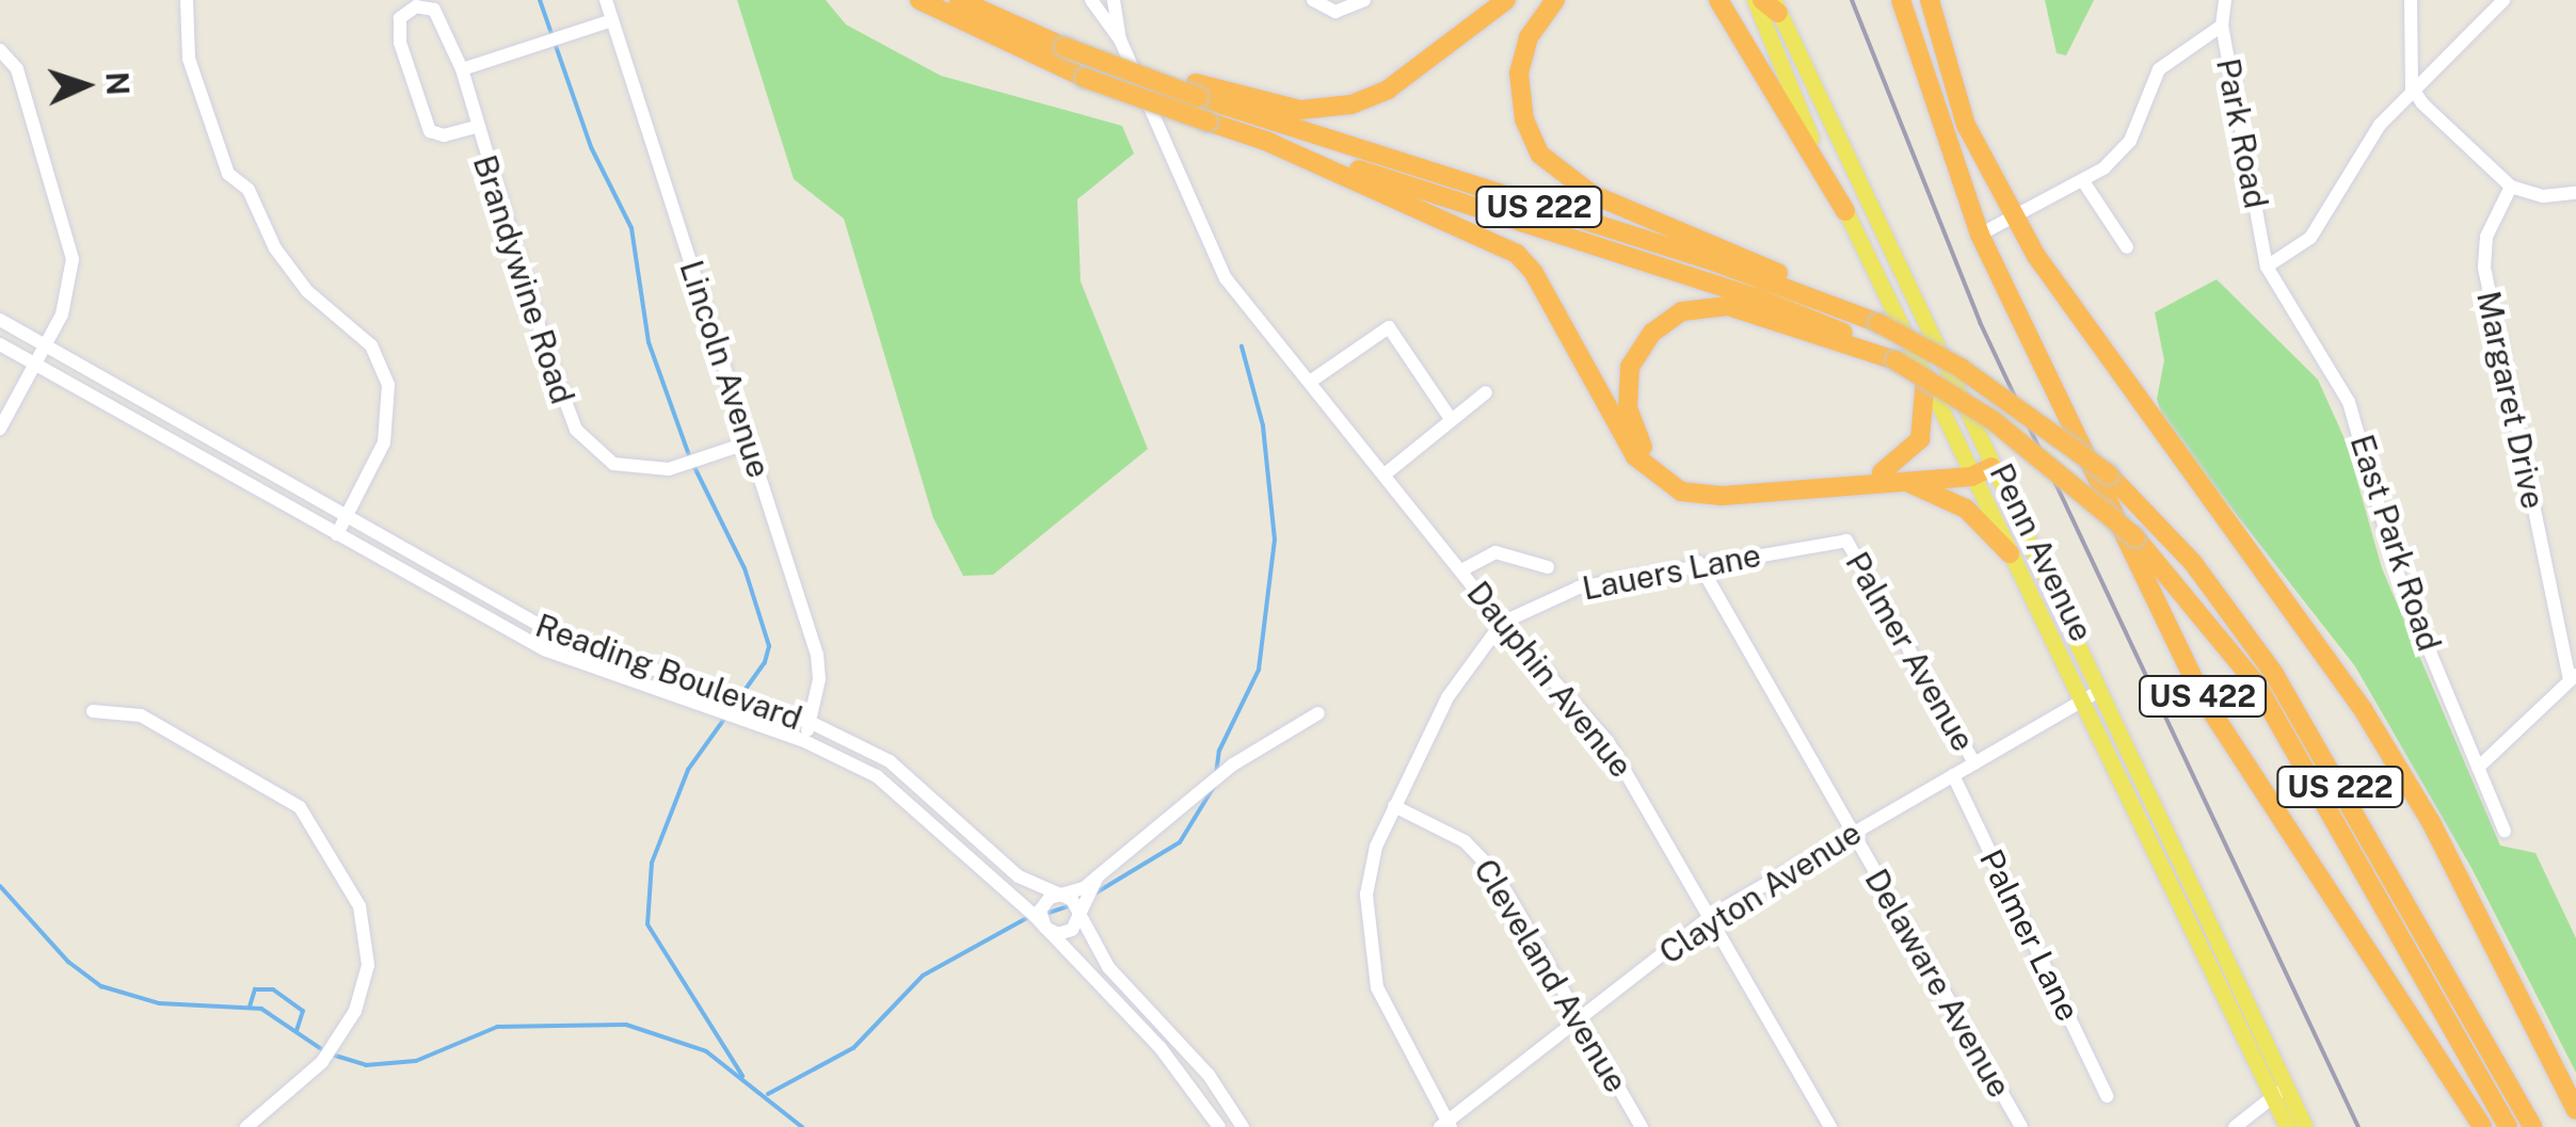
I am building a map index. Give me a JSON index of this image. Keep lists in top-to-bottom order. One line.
{"streets":{"highway":["US 222","US 422"],"main road":["Penn Avenue"],"street":["Park Road","Brandywine Road","Lincoln Avenue","Margaret Drive","East Park Road","Lauers Lane","Palmer Avenue","Reading Boulevard","Dauphin Avenue","Clayton Avenue","Palmer Lane","Cleveland Avenue","Delaware Avenue"]},"crossings":[["Park Road","East Park Road"],["Brandywine Road","Lincoln Avenue"],["Lincoln Avenue","Reading Boulevard"],["Penn Avenue","Clayton Avenue"],["Lauers Lane","Palmer Avenue"],["Lauers Lane","Dauphin Avenue"],["Lauers Lane","Delaware Avenue"],["Palmer Avenue","Clayton Avenue"],["Dauphin Avenue","Clayton Avenue"],["Clayton Avenue","Palmer Lane"],["Clayton Avenue","Cleveland Avenue"],["Clayton Avenue","Delaware Avenue"]],"north":"right"}
